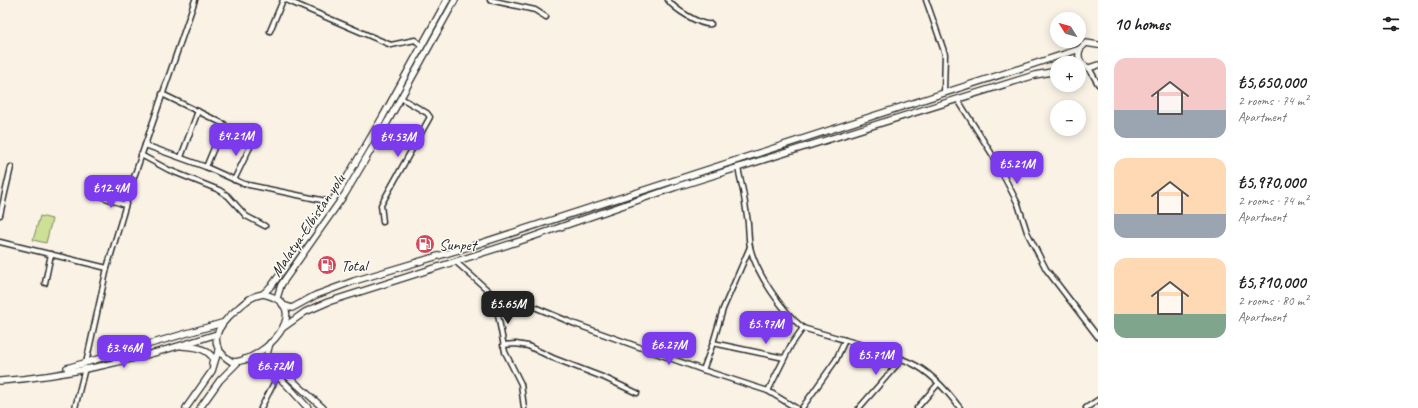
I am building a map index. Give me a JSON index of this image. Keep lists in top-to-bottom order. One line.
{"streets":{"main road":["Malatya-Elbistan yolu"]},"places":{"fuel station":["Sunpet","Total"]},"north":"top left","page":{"heading":"10 homes","map_buttons":["+","−"],"list":[{"name":"₺5,650,000","note":"2 rooms · 74 m² · Apartment"},{"name":"₺5,970,000","note":"2 rooms · 74 m² · Apartment"},{"name":"₺5,710,000","note":"2 rooms · 80 m² · Apartment"}],"price":["₺4.21M","₺4.53M","₺5.21M","₺12.4M","₺5.65M","₺5.97M","₺6.27M","₺3.46M","₺5.71M","₺6.72M"]}}
